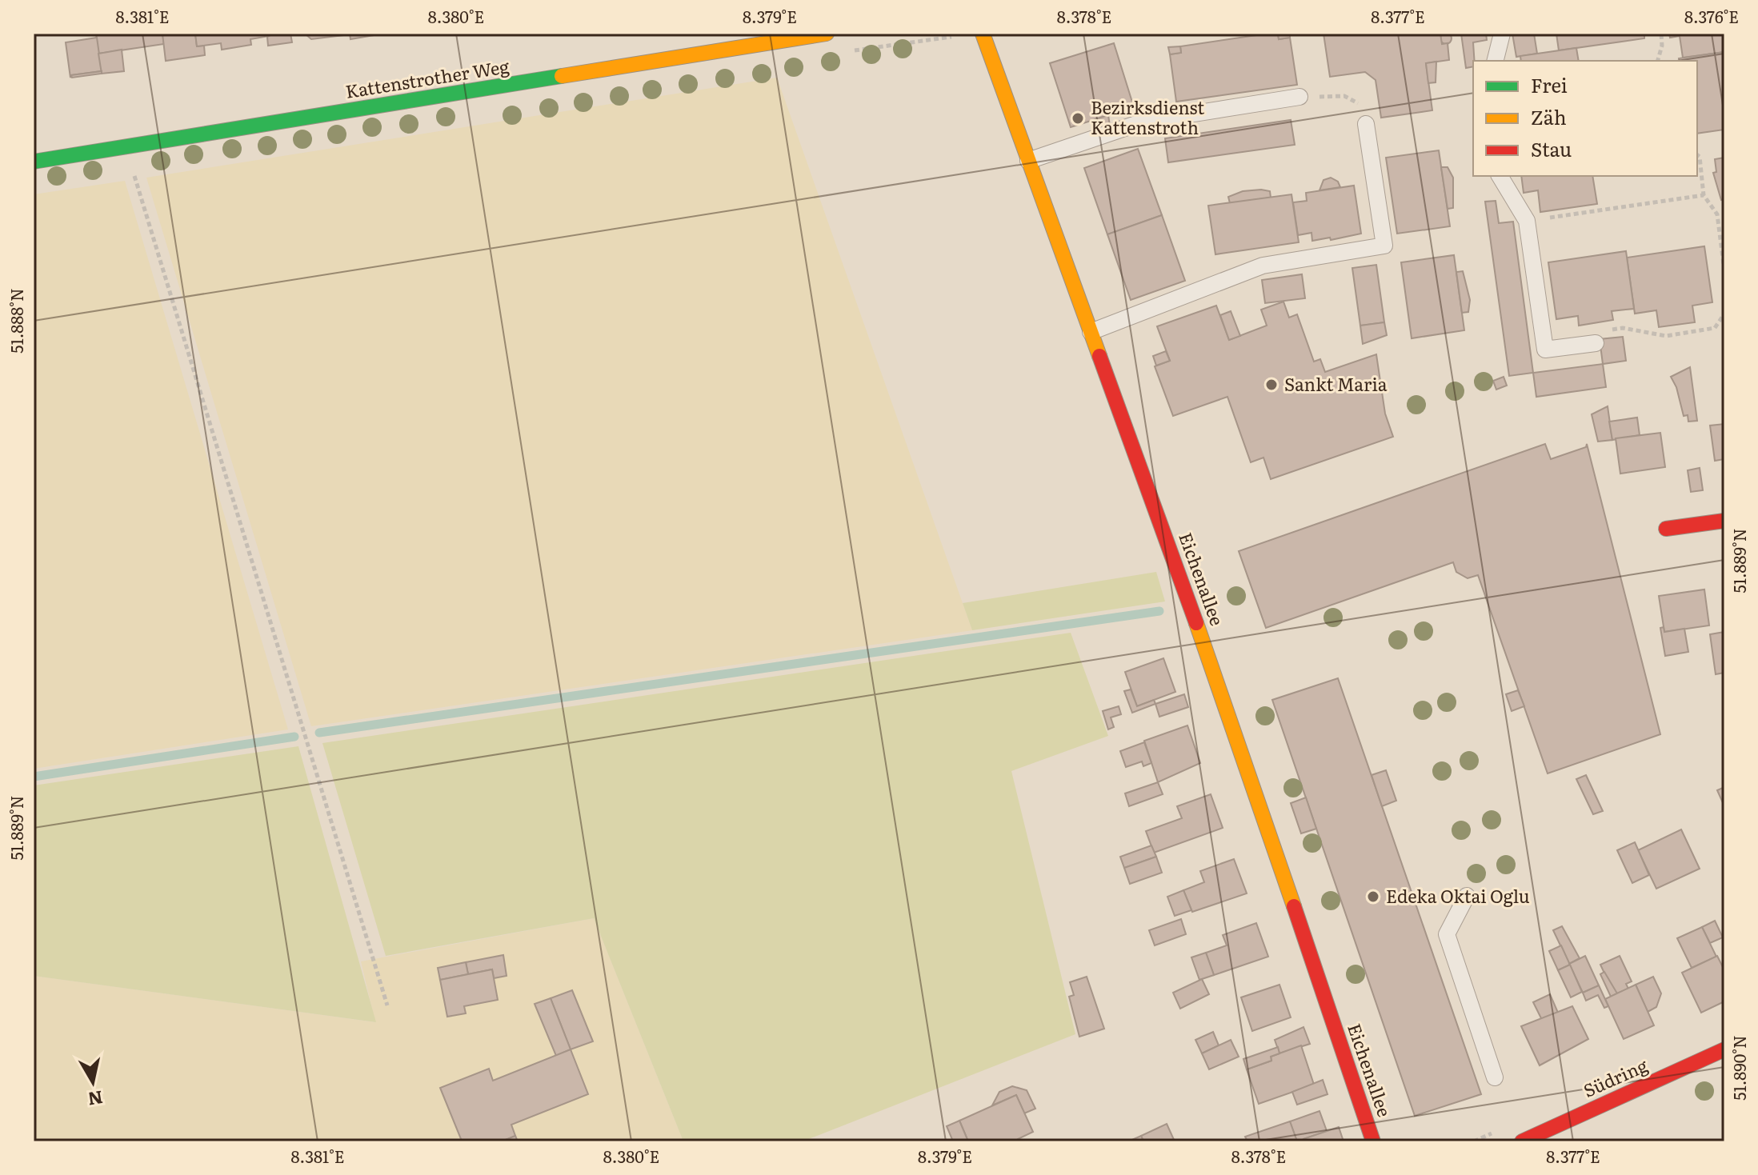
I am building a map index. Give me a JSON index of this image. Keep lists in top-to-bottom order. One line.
{"streets":{"street":["Kattenstrother Weg","Eichenallee","Südring"]},"places":["Bezirksdienst Kattenstroth","Sankt Maria","Edeka Oktai Oglu"],"legend":["Frei","Zäh","Stau"],"north":"bottom","coordinates":["8.381°E","8.380°E","8.379°E","8.378°E","8.377°E","8.376°E","51.888°N","51.889°N","51.890°N"]}
